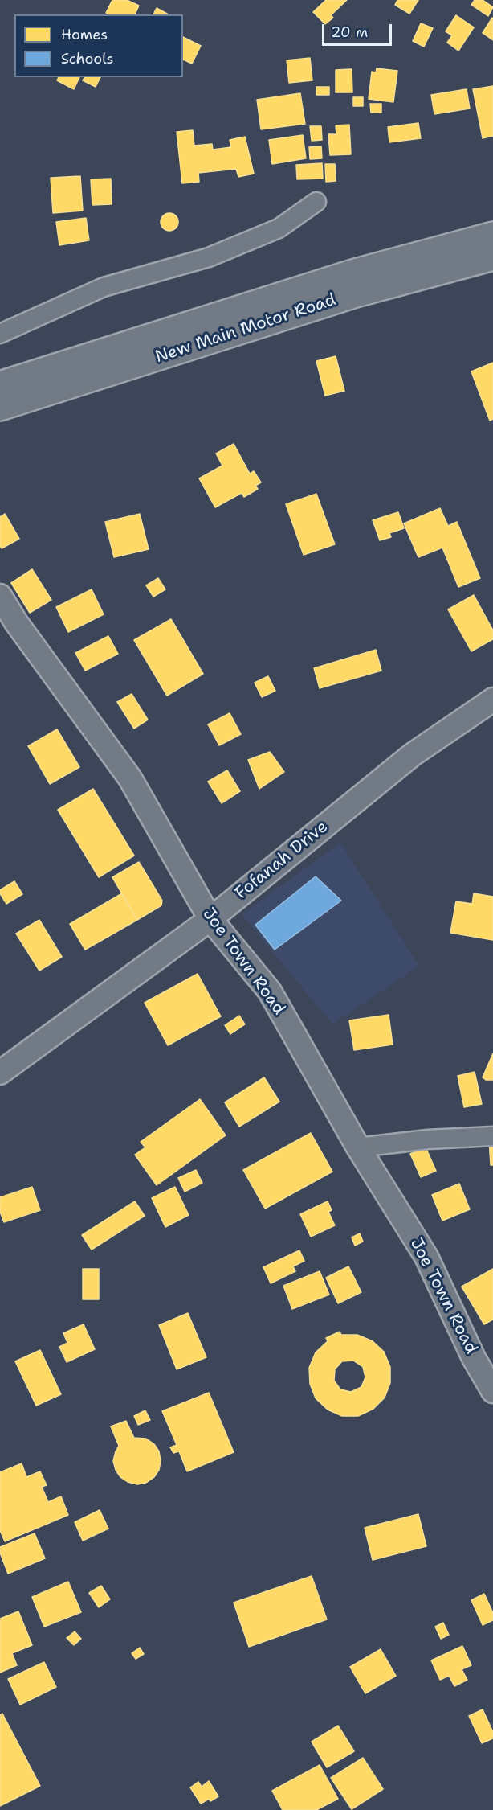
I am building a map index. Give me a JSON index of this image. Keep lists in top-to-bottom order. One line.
{"streets":{"highway":["New Main Motor Road"],"street":["Fofanah Drive","Joe Town Road"]},"crossings":[["Fofanah Drive","Joe Town Road"]],"legend":["Homes","Schools"],"scale_bar":"20 m"}
